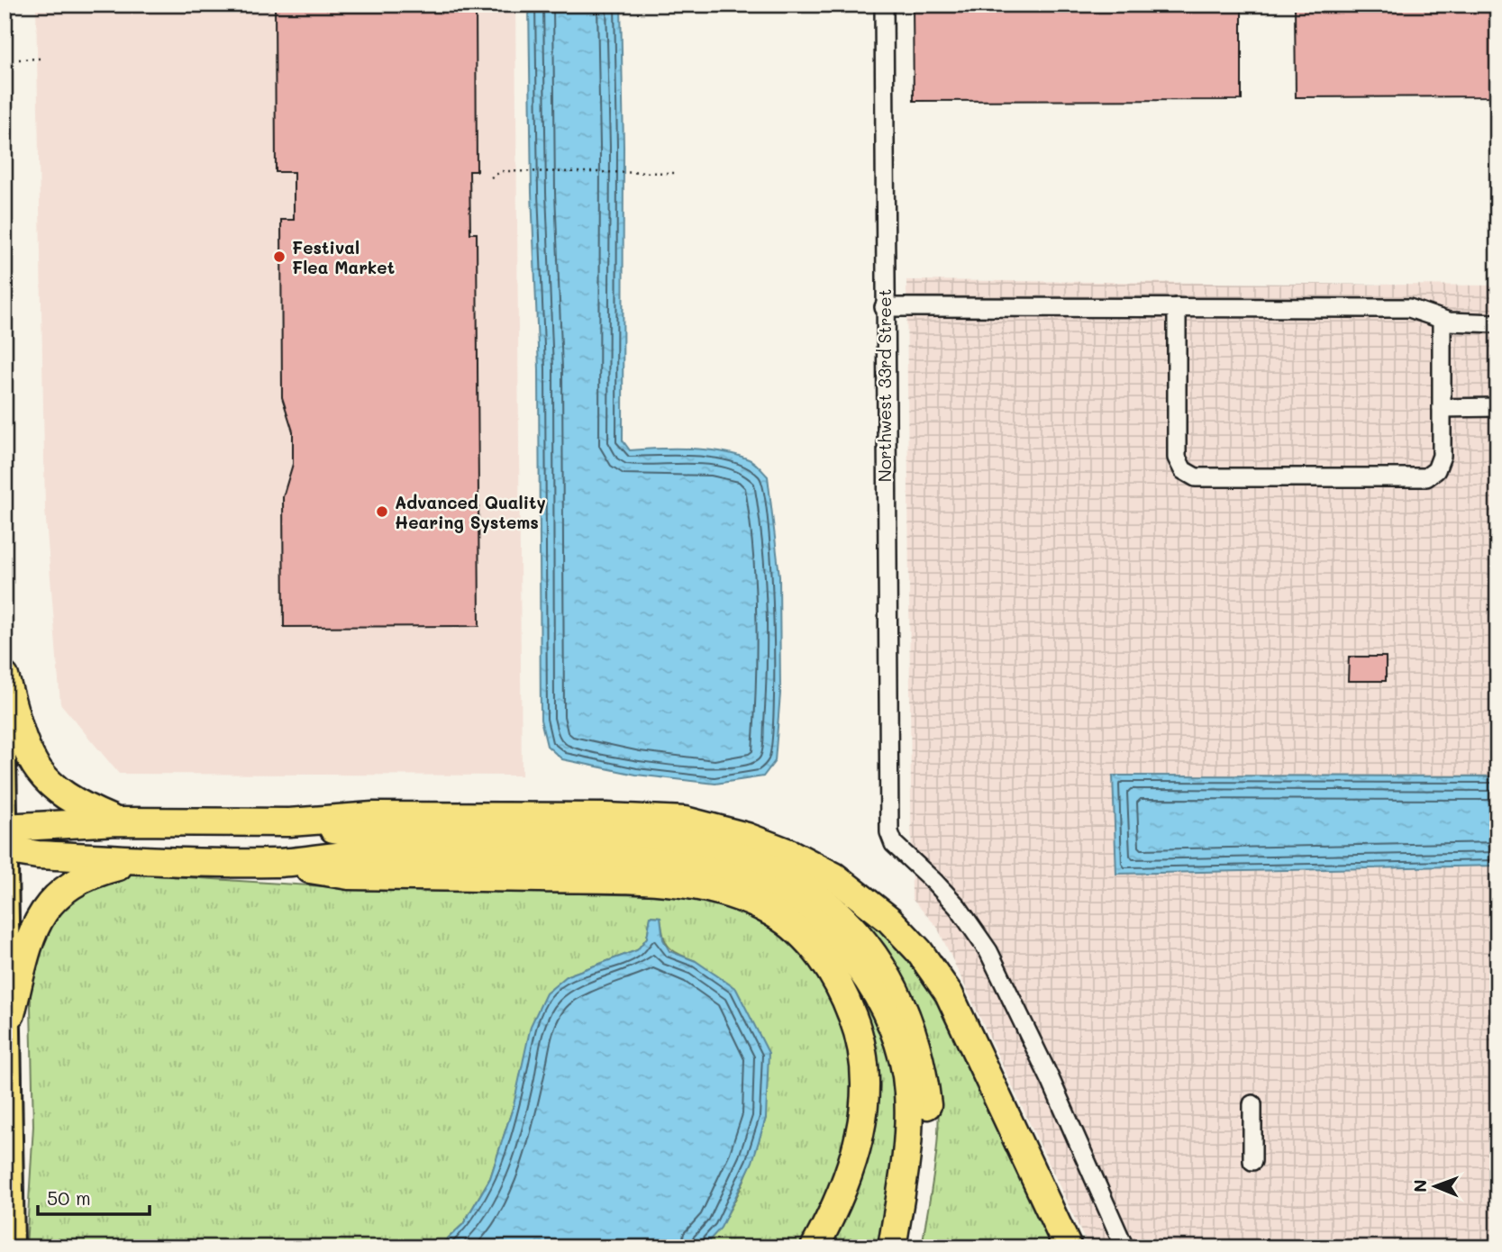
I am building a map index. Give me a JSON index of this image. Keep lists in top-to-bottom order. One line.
{"streets":{"street":["Northwest 33rd Street"]},"places":["Festival Flea Market","Advanced Quality Hearing Systems"],"scale_bar":"50 m","north":"left"}
